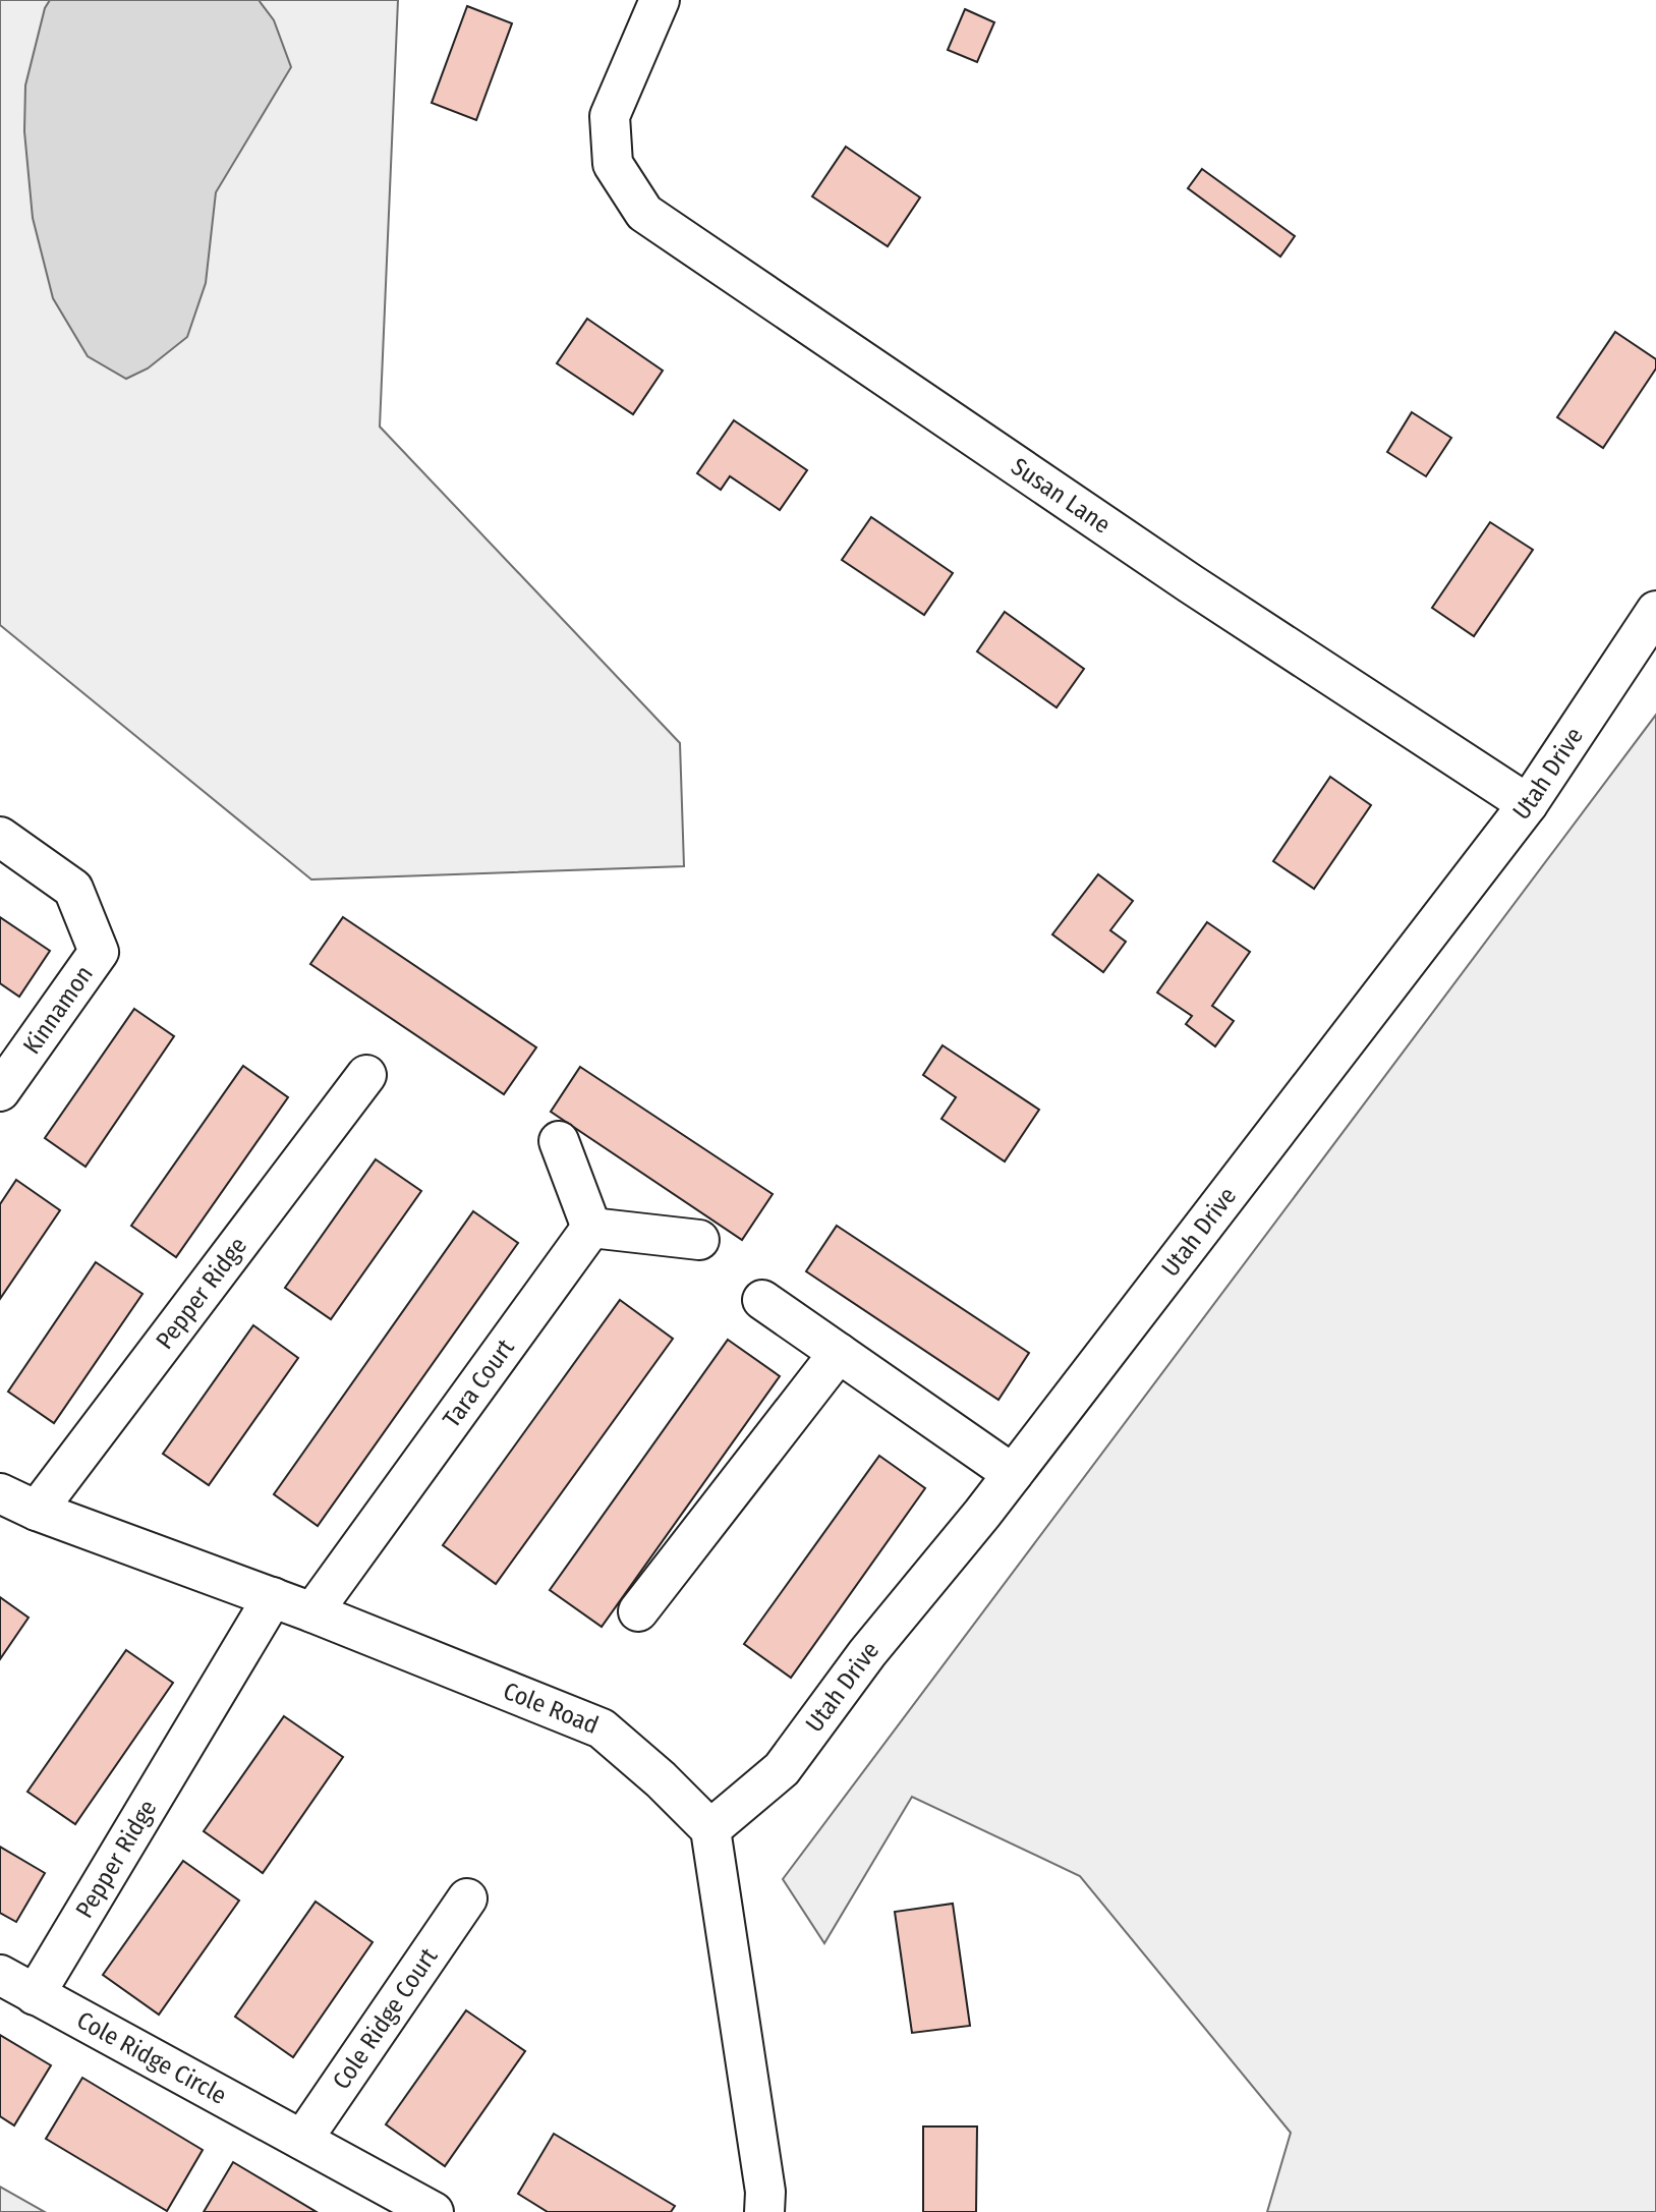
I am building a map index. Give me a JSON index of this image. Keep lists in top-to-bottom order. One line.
{"streets":{"street":["Susan Lane","Utah Drive","Kinnamon","Pepper Ridge","Tara Court","Cole Road","Cole Ridge Court","Cole Ridge Circle"]},"crossings":[["Susan Lane","Utah Drive"],["Utah Drive","Cole Road"],["Pepper Ridge","Cole Road"],["Pepper Ridge","Cole Ridge Circle"],["Tara Court","Cole Road"],["Cole Ridge Court","Cole Ridge Circle"]]}
